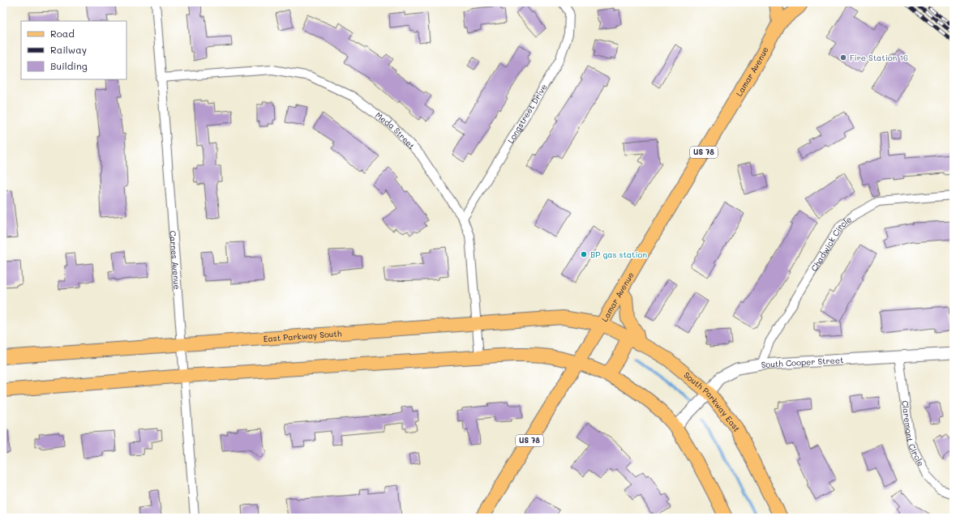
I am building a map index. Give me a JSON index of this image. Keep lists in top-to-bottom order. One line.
{"streets":{"main road":["Lamar Avenue","US 78","East Parkway South","South Parkway East"],"street":["Longstreet Drive","Meda Street","Chadwick Circle","Carnes Avenue","South Cooper Street","Claremont Circle"]},"crossings":[["Lamar Avenue","East Parkway South"],["Lamar Avenue","South Parkway East"],["Longstreet Drive","Meda Street"],["Meda Street","Carnes Avenue"],["Meda Street","East Parkway South"],["Chadwick Circle","South Cooper Street"],["Carnes Avenue","East Parkway South"],["East Parkway South","South Parkway East"],["South Cooper Street","South Parkway East"],["South Cooper Street","Claremont Circle"]],"places":["Fire Station 16","BP gas station"],"legend":["Road","Railway","Building"]}
